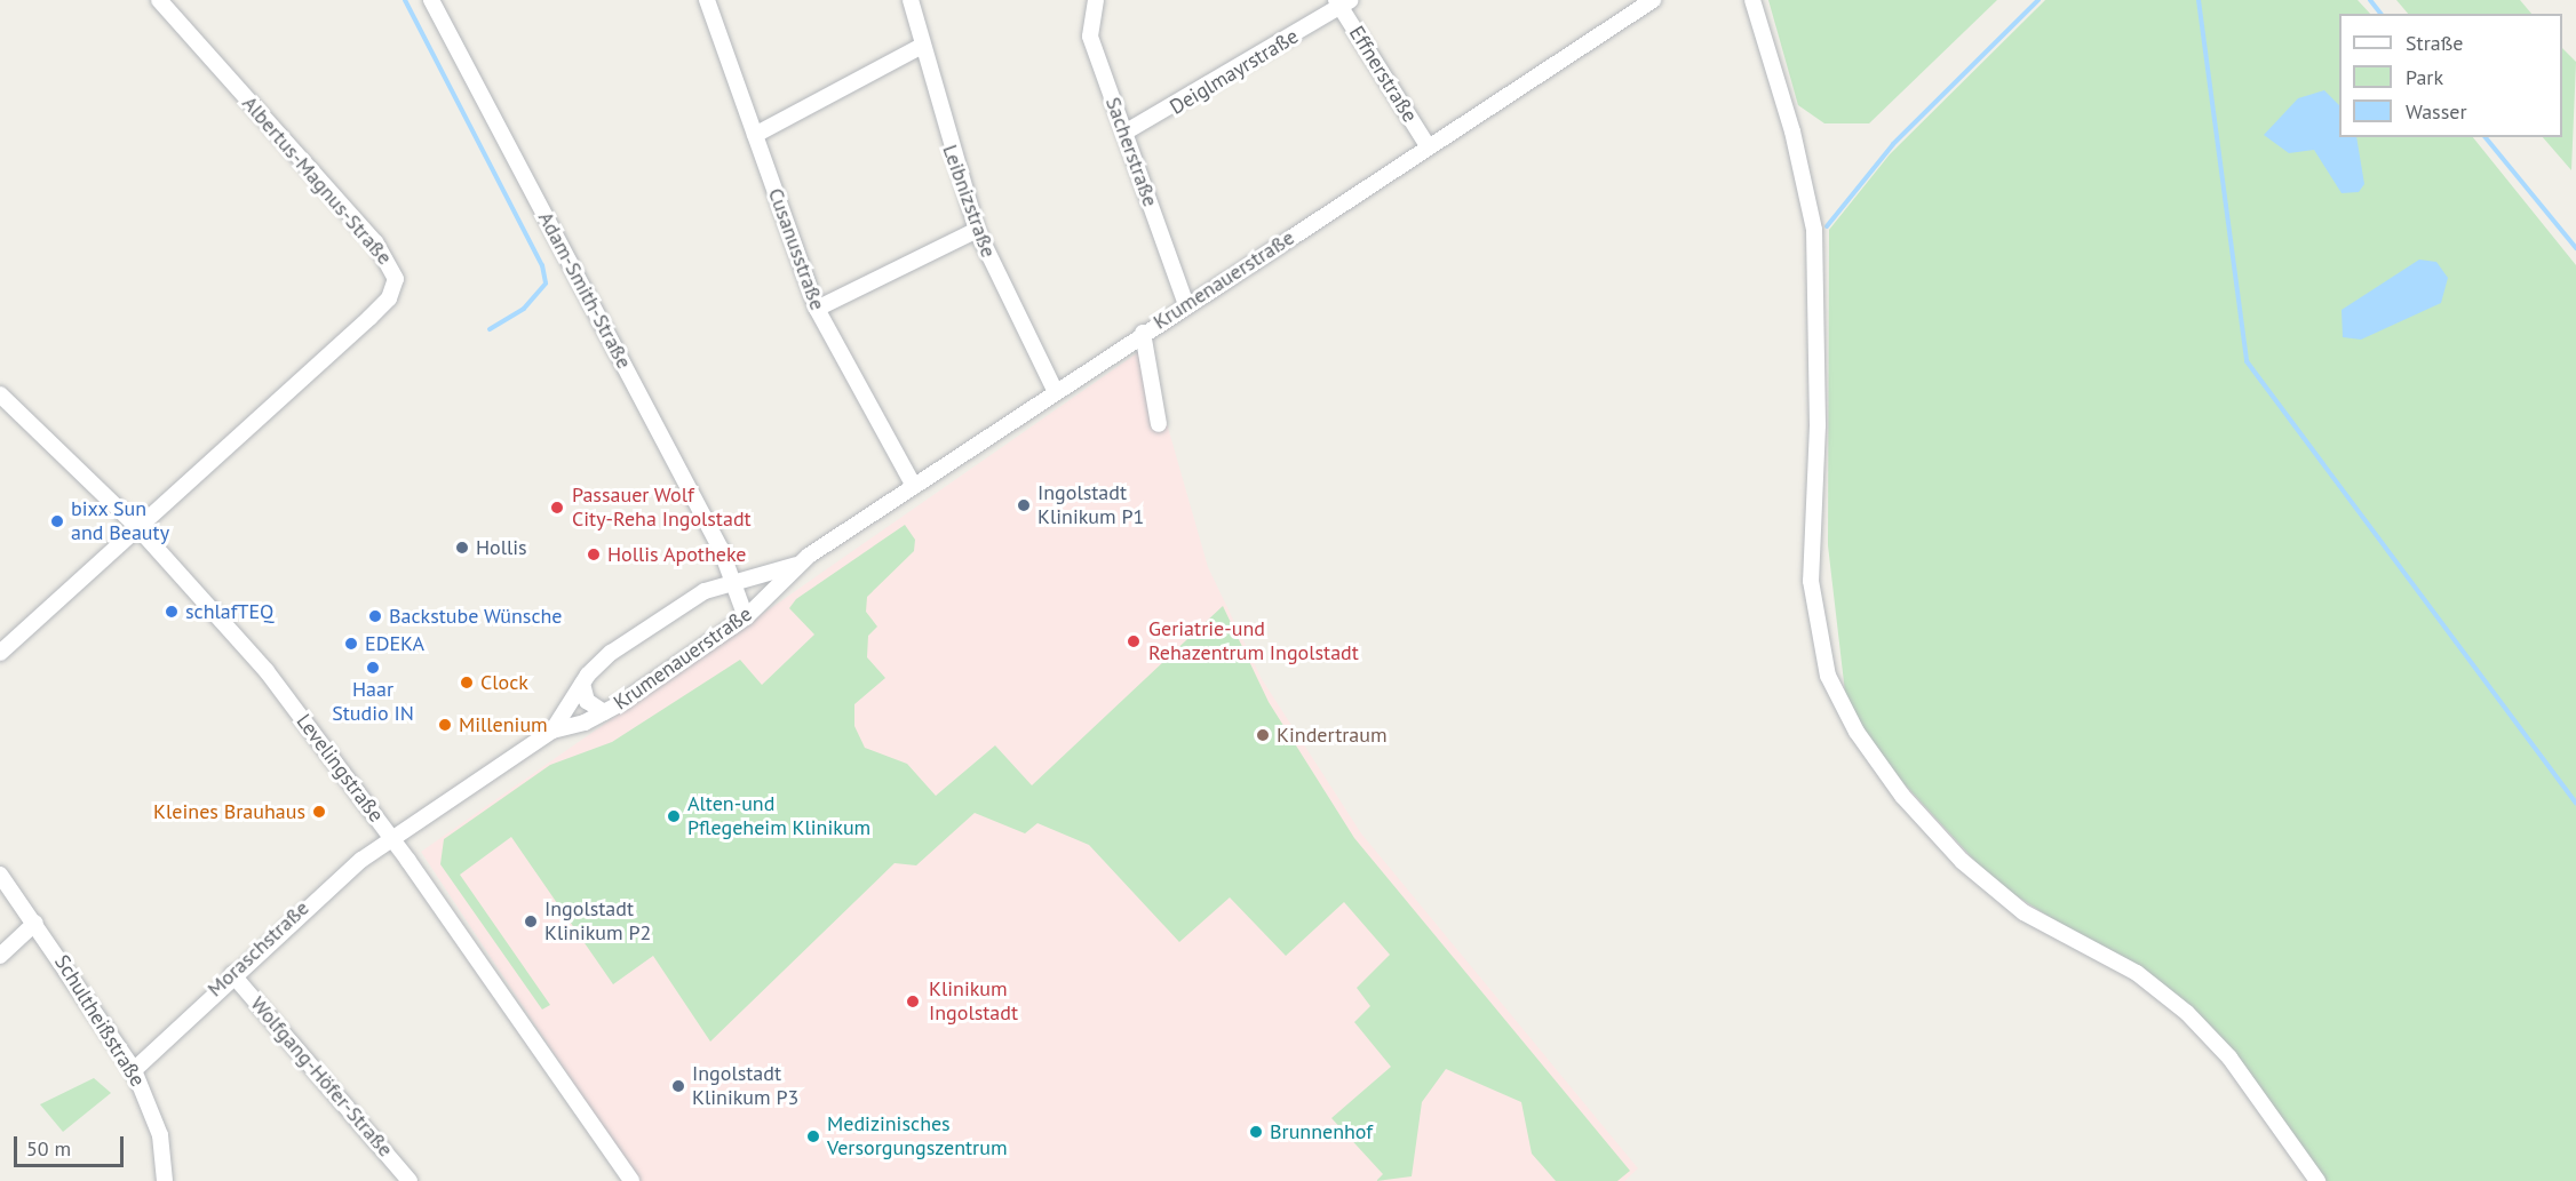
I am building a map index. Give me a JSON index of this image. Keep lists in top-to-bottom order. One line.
{"streets":{"street":["Deiglmayrstraße","Effnerstraße","Sacherstraße","Albertus-Magnus-Straße","Leibnizstraße","Cusanusstraße","Krumenauerstraße","Adam-Smith-Straße","Levelingstraße","Moraschstraße","Schultheißstraße","Wolfgang-Höfer-Straße"]},"crossings":[["Deiglmayrstraße","Effnerstraße"],["Deiglmayrstraße","Sacherstraße"],["Effnerstraße","Krumenauerstraße"],["Sacherstraße","Krumenauerstraße"],["Albertus-Magnus-Straße","Levelingstraße"],["Leibnizstraße","Krumenauerstraße"],["Cusanusstraße","Krumenauerstraße"],["Krumenauerstraße","Adam-Smith-Straße"],["Krumenauerstraße","Levelingstraße"],["Krumenauerstraße","Moraschstraße"],["Levelingstraße","Moraschstraße"],["Moraschstraße","Schultheißstraße"],["Moraschstraße","Wolfgang-Höfer-Straße"]],"places":["Ingolstadt Klinikum P1","Passauer Wolf City-Reha Ingolstadt","bixx Sun and Beauty","Hollis","Hollis Apotheke","schlafTEQ","Backstube Wünsche","Geriatrie-und Rehazentrum Ingolstadt","EDEKA","Haar Studio IN","Clock","Millenium","Kindertraum","Kleines Brauhaus","Alten-und Pflegeheim Klinikum","Ingolstadt Klinikum P2","Klinikum Ingolstadt","Ingolstadt Klinikum P3","Brunnenhof","Medizinisches Versorgungszentrum"],"legend":["Straße","Park","Wasser"],"scale_bar":"50 m"}
